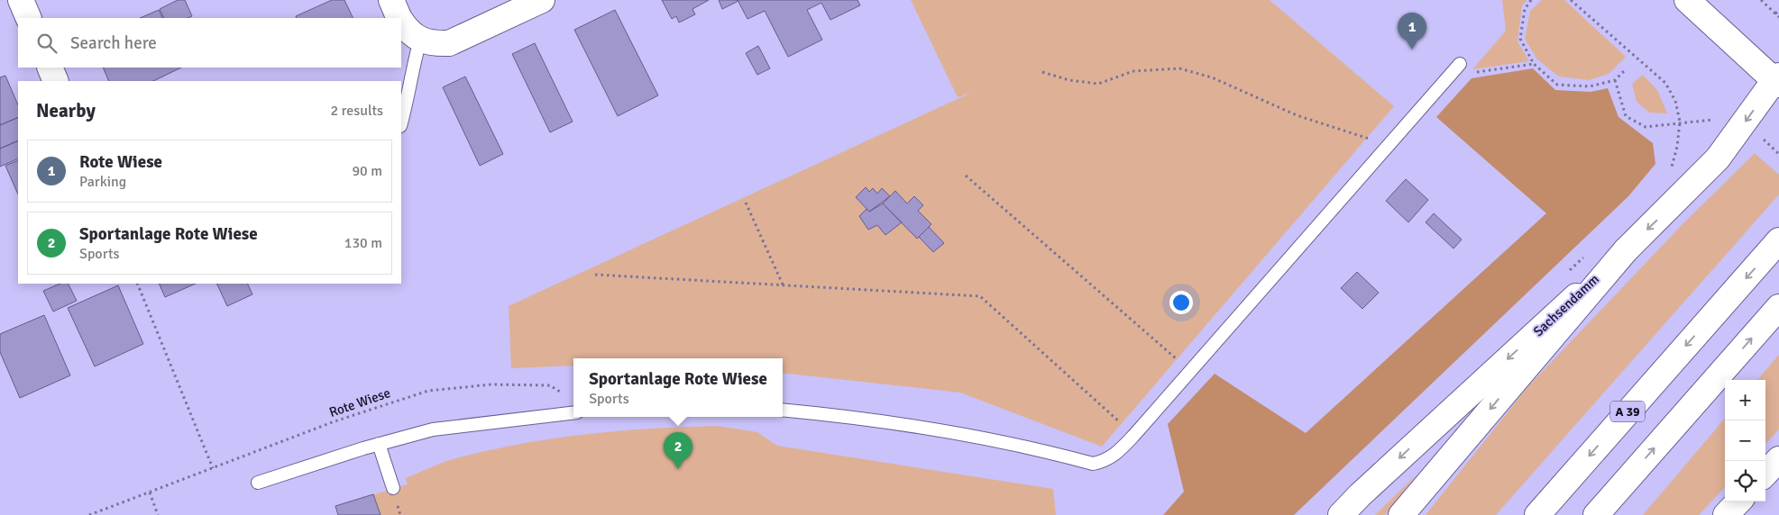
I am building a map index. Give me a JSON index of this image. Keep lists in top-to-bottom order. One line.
{"streets":{"main road":["Sachsendamm","A 39"],"path":["Rote Wiese"]},"page":{"pins":["1","2"],"search":"Search here","heading":["Nearby","2 results"],"list":[{"mark":"1","name":"Rote Wiese","note":"Parking","value":"90 m"},{"mark":"2","name":"Sportanlage Rote Wiese","note":"Sports","value":"130 m"}],"popup":["Sportanlage Rote Wiese","Sports"],"map_buttons":["+","−"]}}
